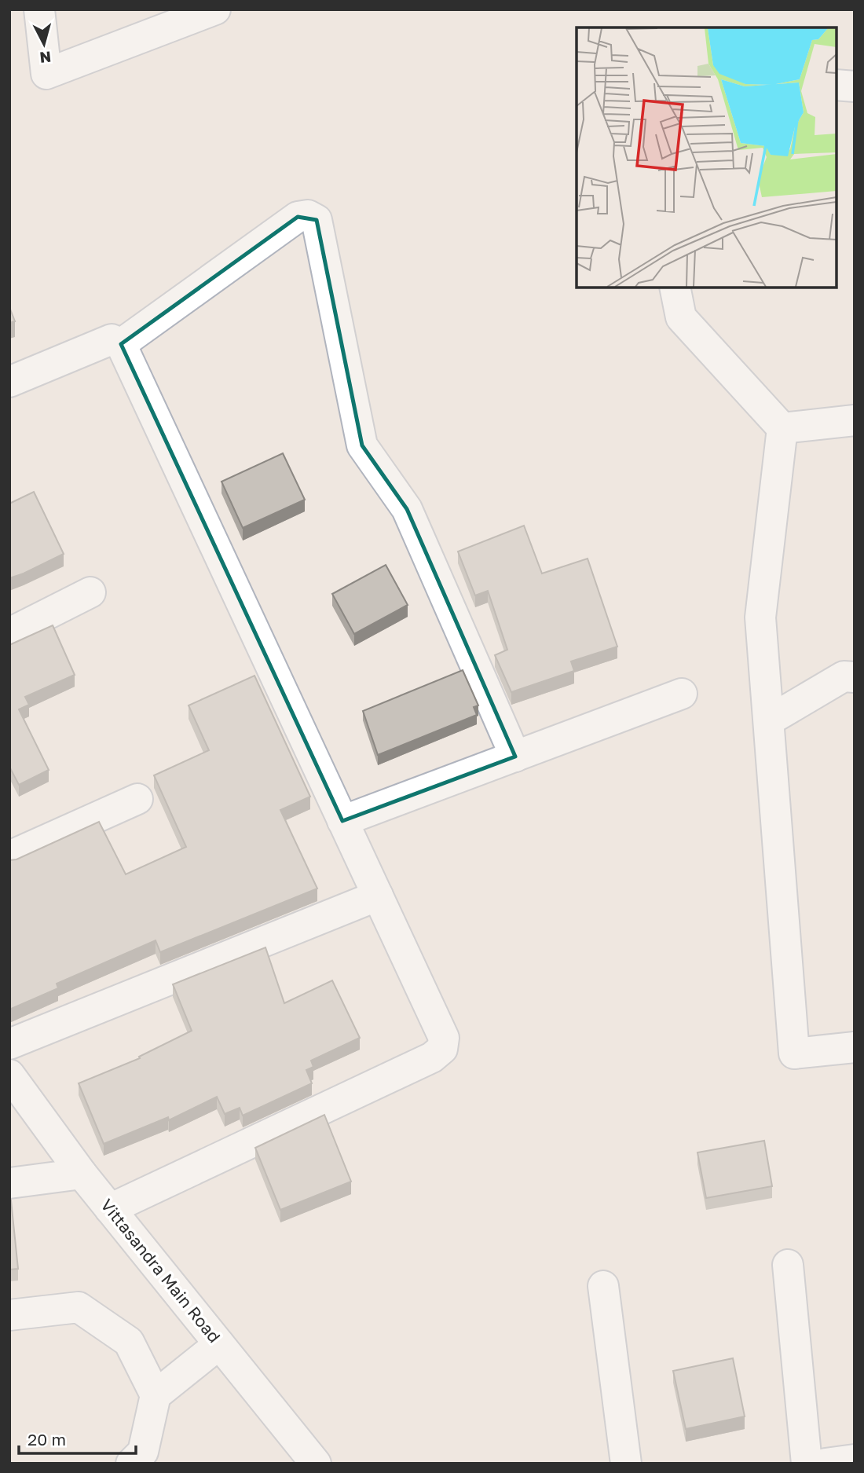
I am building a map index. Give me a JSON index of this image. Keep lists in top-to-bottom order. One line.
{"streets":{"street":["Vittasandra Main Road"]},"scale_bar":"20 m","north":"bottom"}
